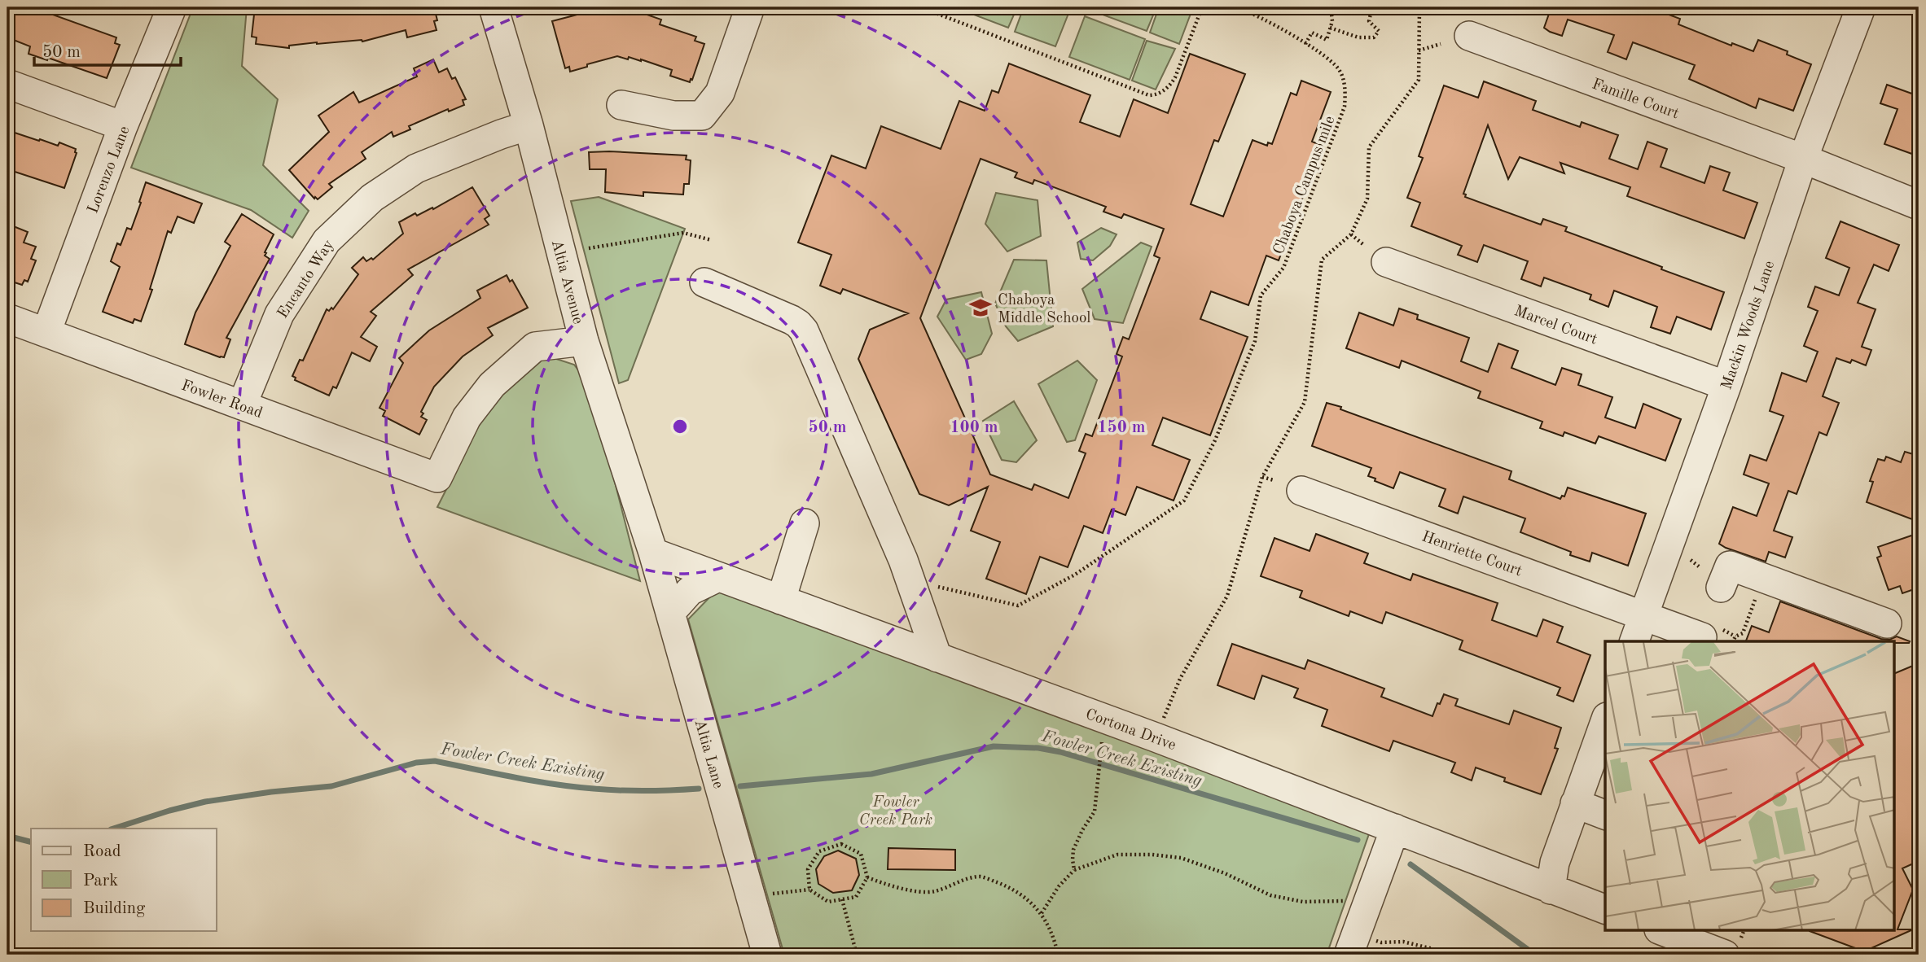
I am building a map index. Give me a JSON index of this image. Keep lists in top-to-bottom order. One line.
{"streets":{"street":["Famille Court","Lorenzo Lane","Encanto Way","Altia Avenue","Marcel Court","Mackin Woods Lane","Fowler Road","Henriette Court","Cortona Drive","Altia Lane"],"path":["Chaboya Campus mile"]},"crossings":[["Famille Court","Mackin Woods Lane"],["Lorenzo Lane","Fowler Road"],["Encanto Way","Altia Avenue"],["Encanto Way","Fowler Road"],["Altia Avenue","Fowler Road"],["Altia Avenue","Cortona Drive"],["Altia Avenue","Altia Lane"],["Marcel Court","Mackin Woods Lane"],["Mackin Woods Lane","Henriette Court"],["Cortona Drive","Altia Lane"]],"water":["Fowler Creek Existing"],"parks":["Fowler Creek Park"],"places":{"school or university":["Chaboya Middle School"]},"legend":["Road","Park","Building"],"scale_bar":"50 m","rings":["50 m","100 m","150 m"]}
